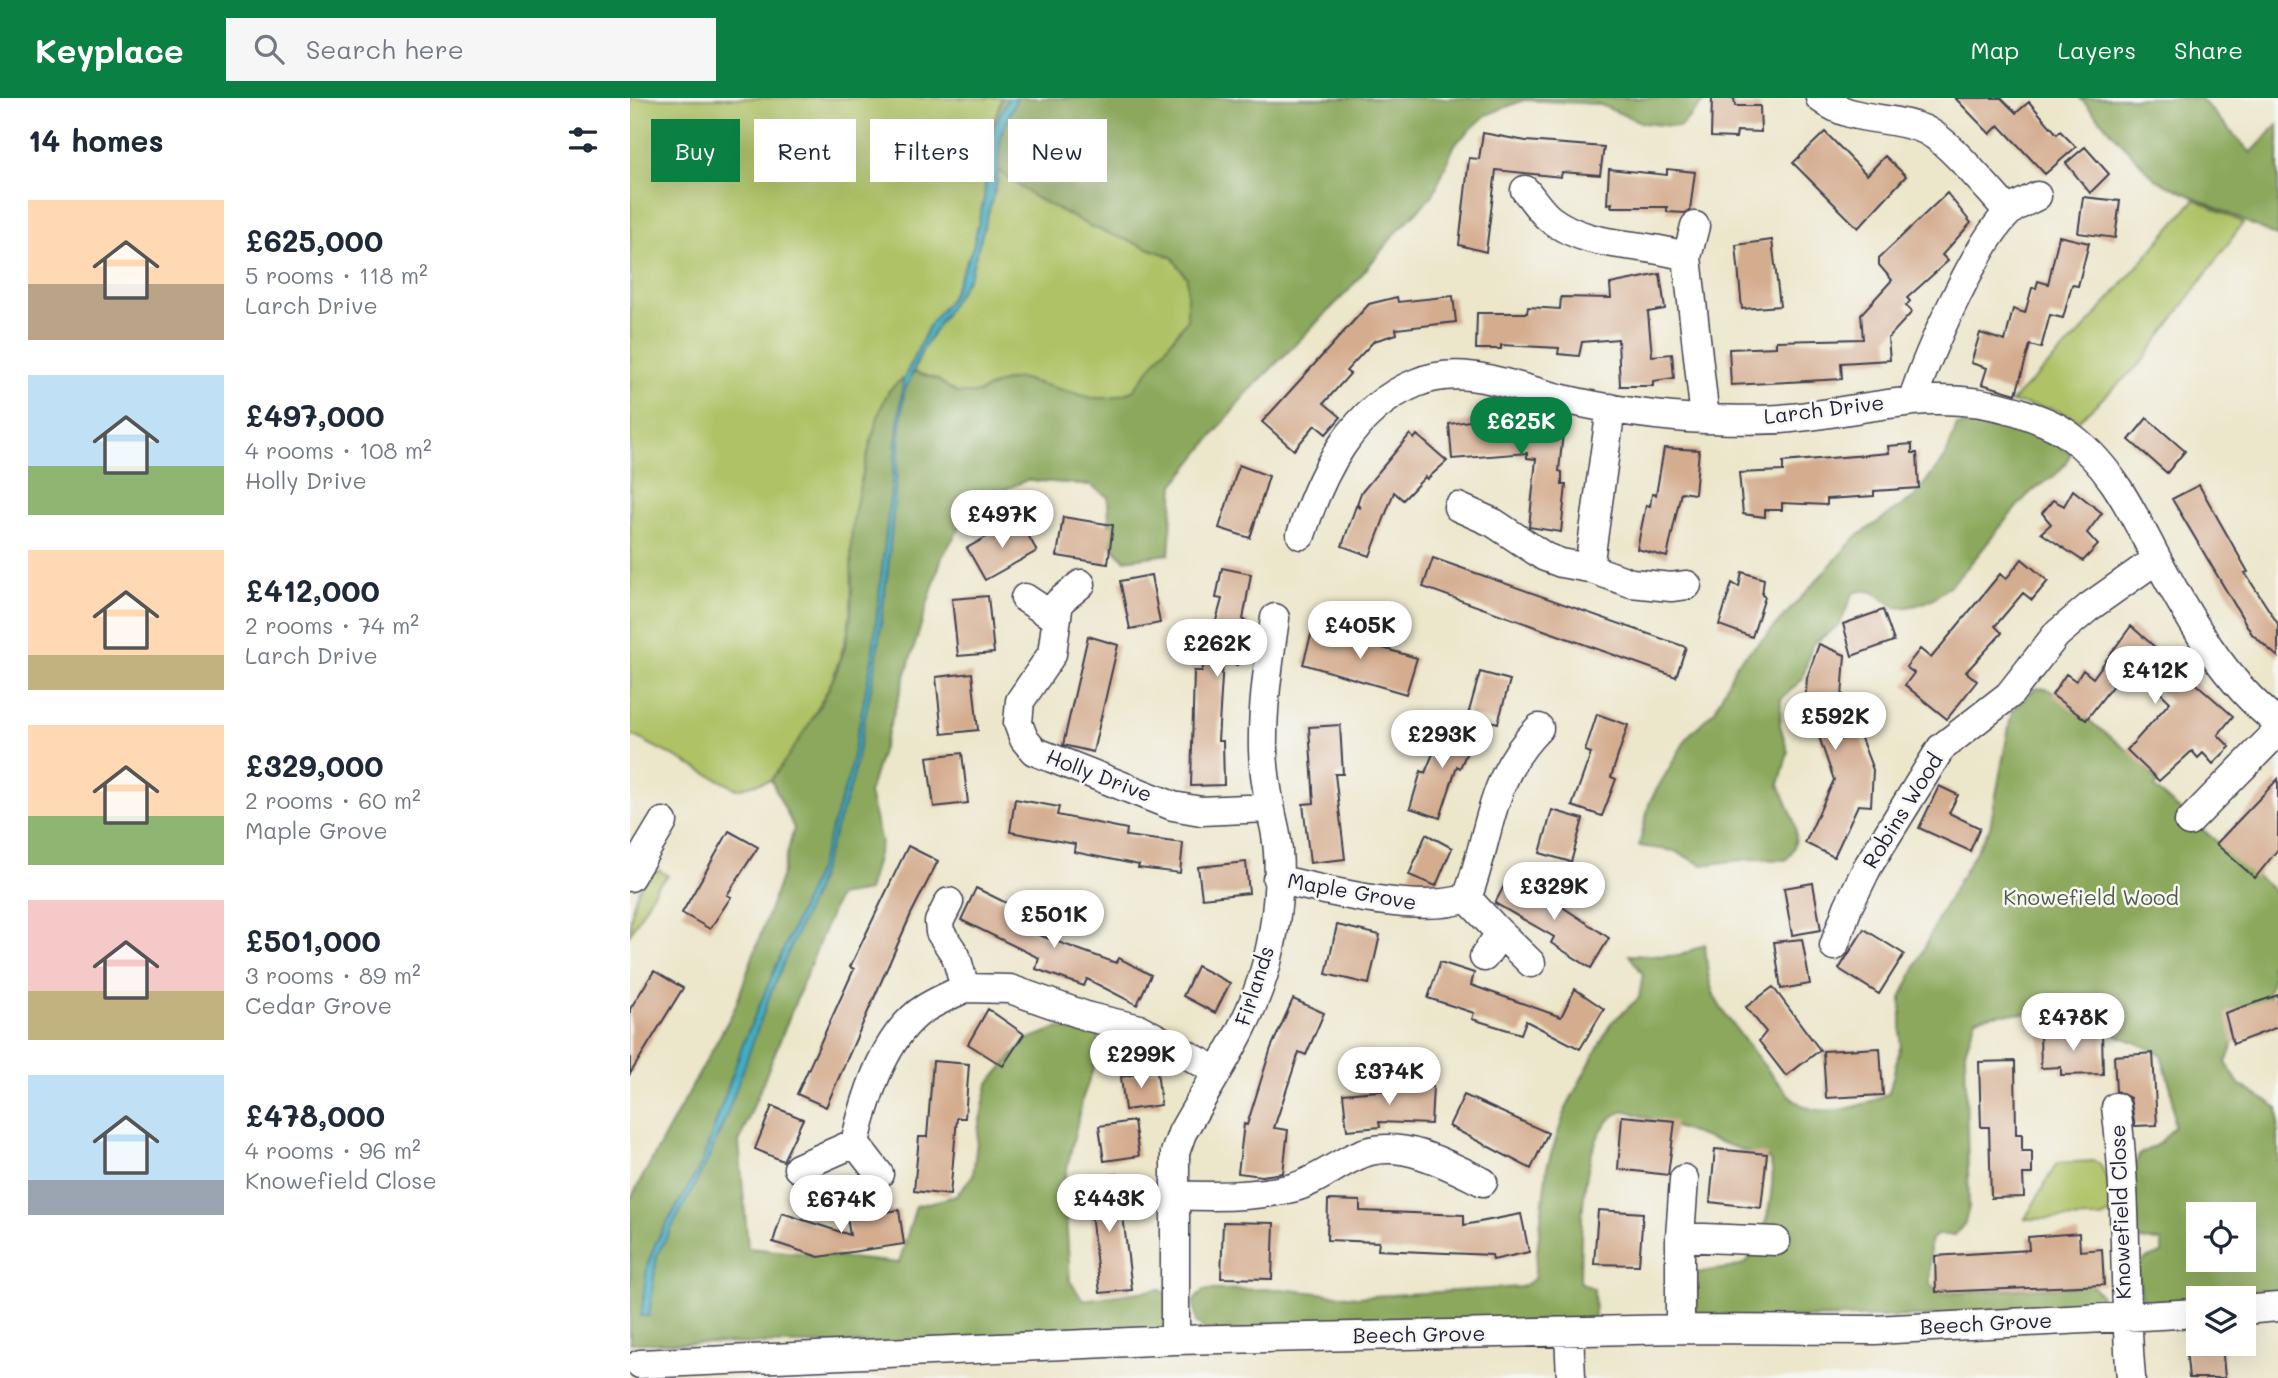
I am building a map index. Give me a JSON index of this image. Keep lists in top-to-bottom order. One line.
{"streets":{"street":["Larch Drive","Holly Drive","Robins Wood","Maple Grove","Firlands","Knowefield Close","Beech Grove"]},"crossings":[["Larch Drive","Robins Wood"],["Holly Drive","Firlands"],["Maple Grove","Firlands"],["Firlands","Beech Grove"],["Knowefield Close","Beech Grove"]],"parks":["Knowefield Wood"],"page":{"header":"Keyplace","search":"Search here","nav":["Map","Layers","Share"],"heading":"14 homes","chip":["Buy","Rent","Filters","New"],"list":[{"name":"£625,000","note":"5 rooms · 118 m² · Larch Drive"},{"name":"£497,000","note":"4 rooms · 108 m² · Holly Drive"},{"name":"£412,000","note":"2 rooms · 74 m² · Larch Drive"},{"name":"£329,000","note":"2 rooms · 60 m² · Maple Grove"},{"name":"£501,000","note":"3 rooms · 89 m² · Cedar Grove"},{"name":"£478,000","note":"4 rooms · 96 m² · Knowefield Close"}],"price":["£625K","£497K","£405K","£262K","£412K","£592K","£293K","£329K","£501K","£478K","£299K","£374K","£443K","£674K"]}}
